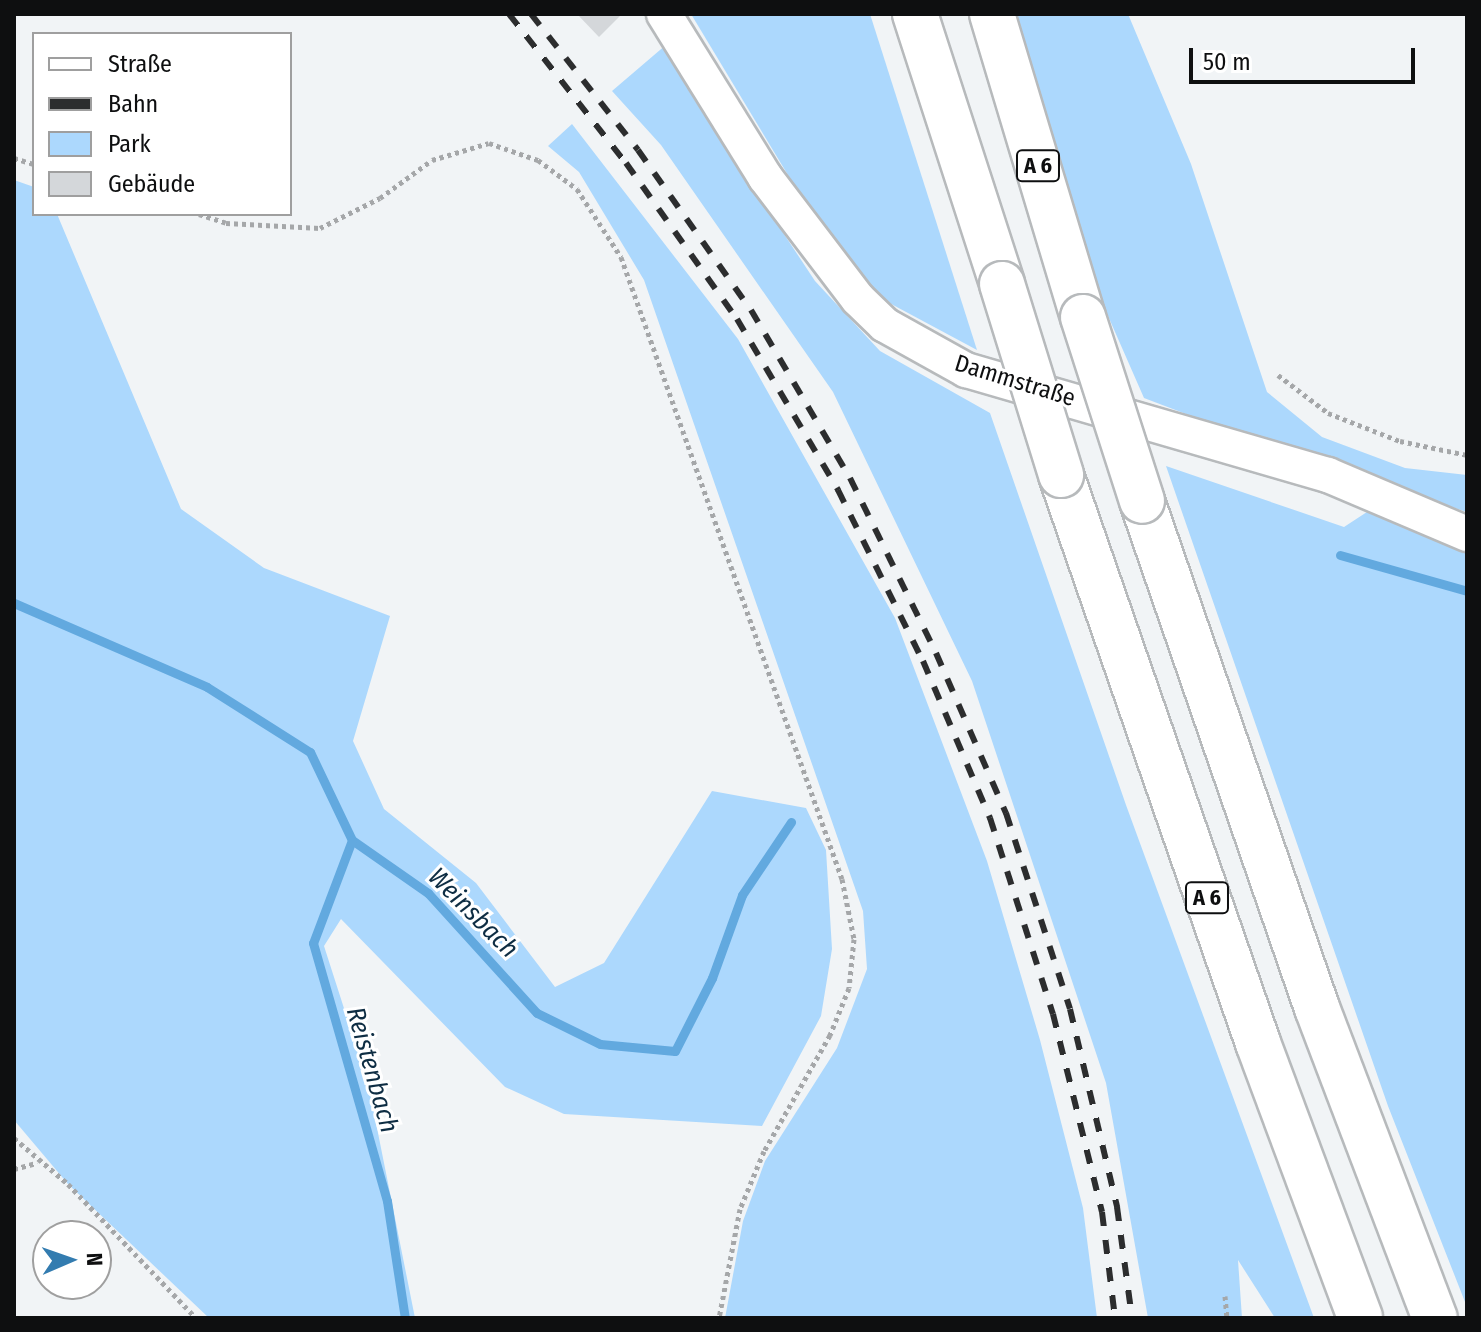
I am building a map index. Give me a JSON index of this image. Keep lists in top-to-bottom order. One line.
{"streets":{"highway":["A 6"],"street":["Dammstraße"]},"water":["Weinsbach","Reistenbach"],"legend":["Straße","Bahn","Park","Gebäude"],"scale_bar":"50 m","north":"right"}
